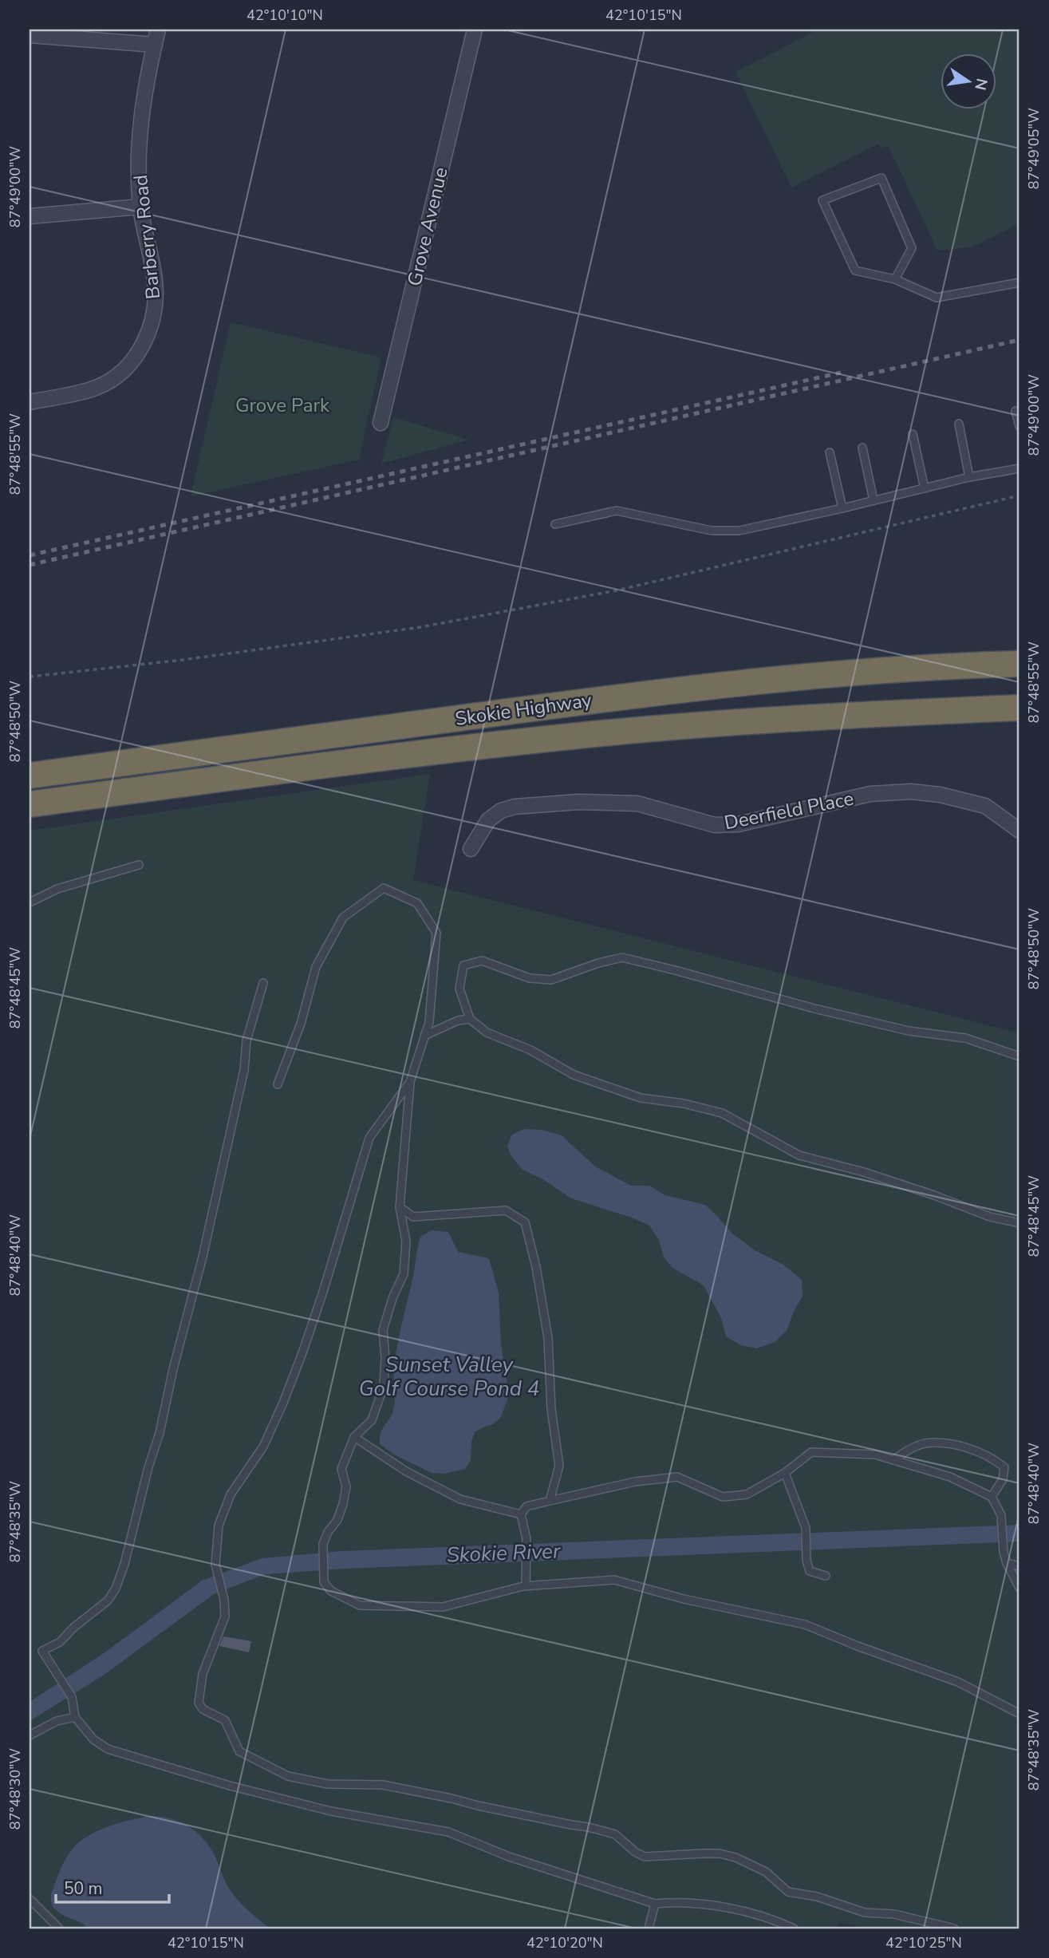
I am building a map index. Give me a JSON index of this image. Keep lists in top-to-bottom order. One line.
{"streets":{"highway":["Skokie Highway"],"street":["Grove Avenue","Barberry Road","Deerfield Place"]},"water":["Sunset Valley Golf Course Pond 4","Skokie River"],"parks":["Grove Park"],"scale_bar":"50 m","north":"right","coordinates":["42°10'10\"N","42°10'15\"N","87°49'05\"W","87°49'00\"W","87°48'55\"W","87°48'50\"W","87°48'45\"W","87°48'40\"W","87°48'35\"W","87°48'30\"W","42°10'20\"N","42°10'25\"N"]}
